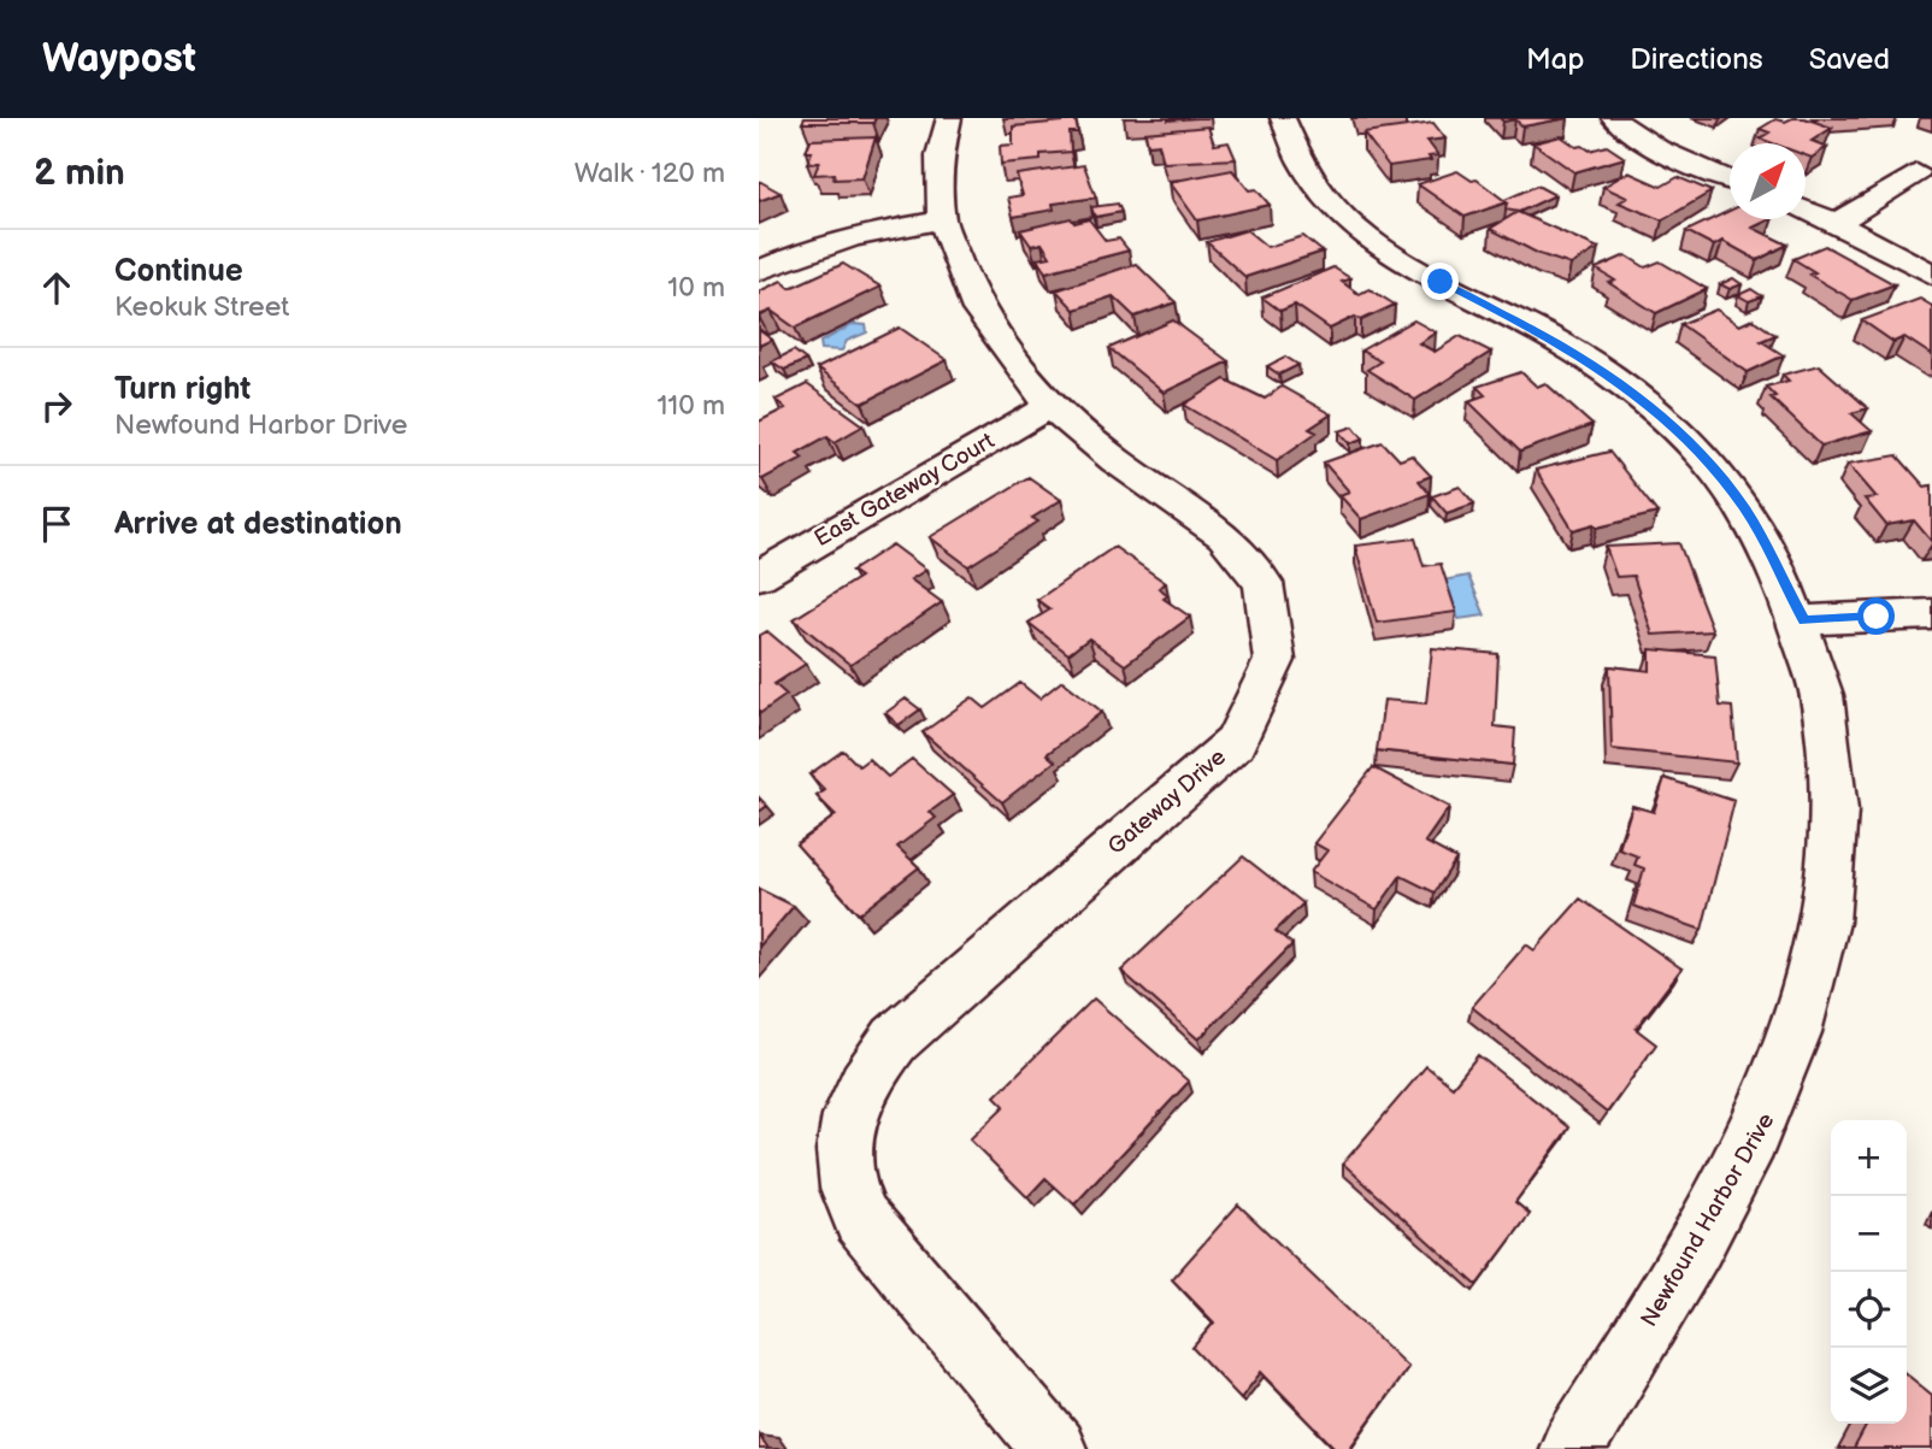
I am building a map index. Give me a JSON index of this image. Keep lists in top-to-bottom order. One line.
{"streets":{"street":["East Gateway Court","Gateway Drive","Newfound Harbor Drive"]},"crossings":[["East Gateway Court","Gateway Drive"]],"north":"top right","page":{"header":"Waypost","nav":["Map","Directions","Saved"],"heading":["2 min","Walk · 120 m"],"list":[["Continue","Keokuk Street","10 m"],["Turn right","Newfound Harbor Drive","110 m"],"Arrive at destination"],"map_buttons":["+","−"]}}
